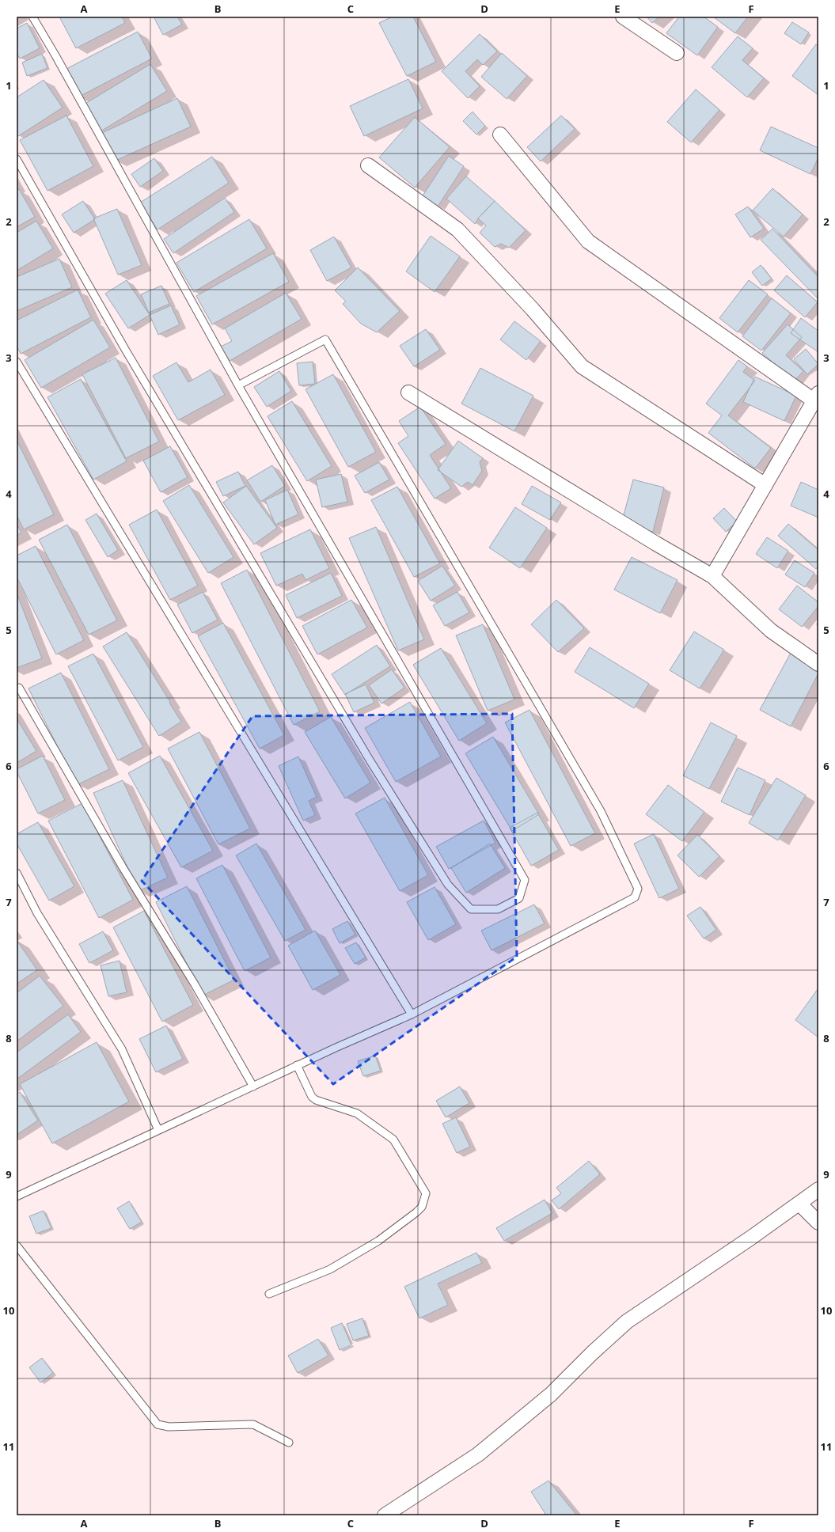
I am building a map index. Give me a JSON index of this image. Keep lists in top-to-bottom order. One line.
{"grid":{"columns":["A","B","C","D","E","F"],"rows":["1","2","3","4","5","6","7","8","9","10","11"]}}
